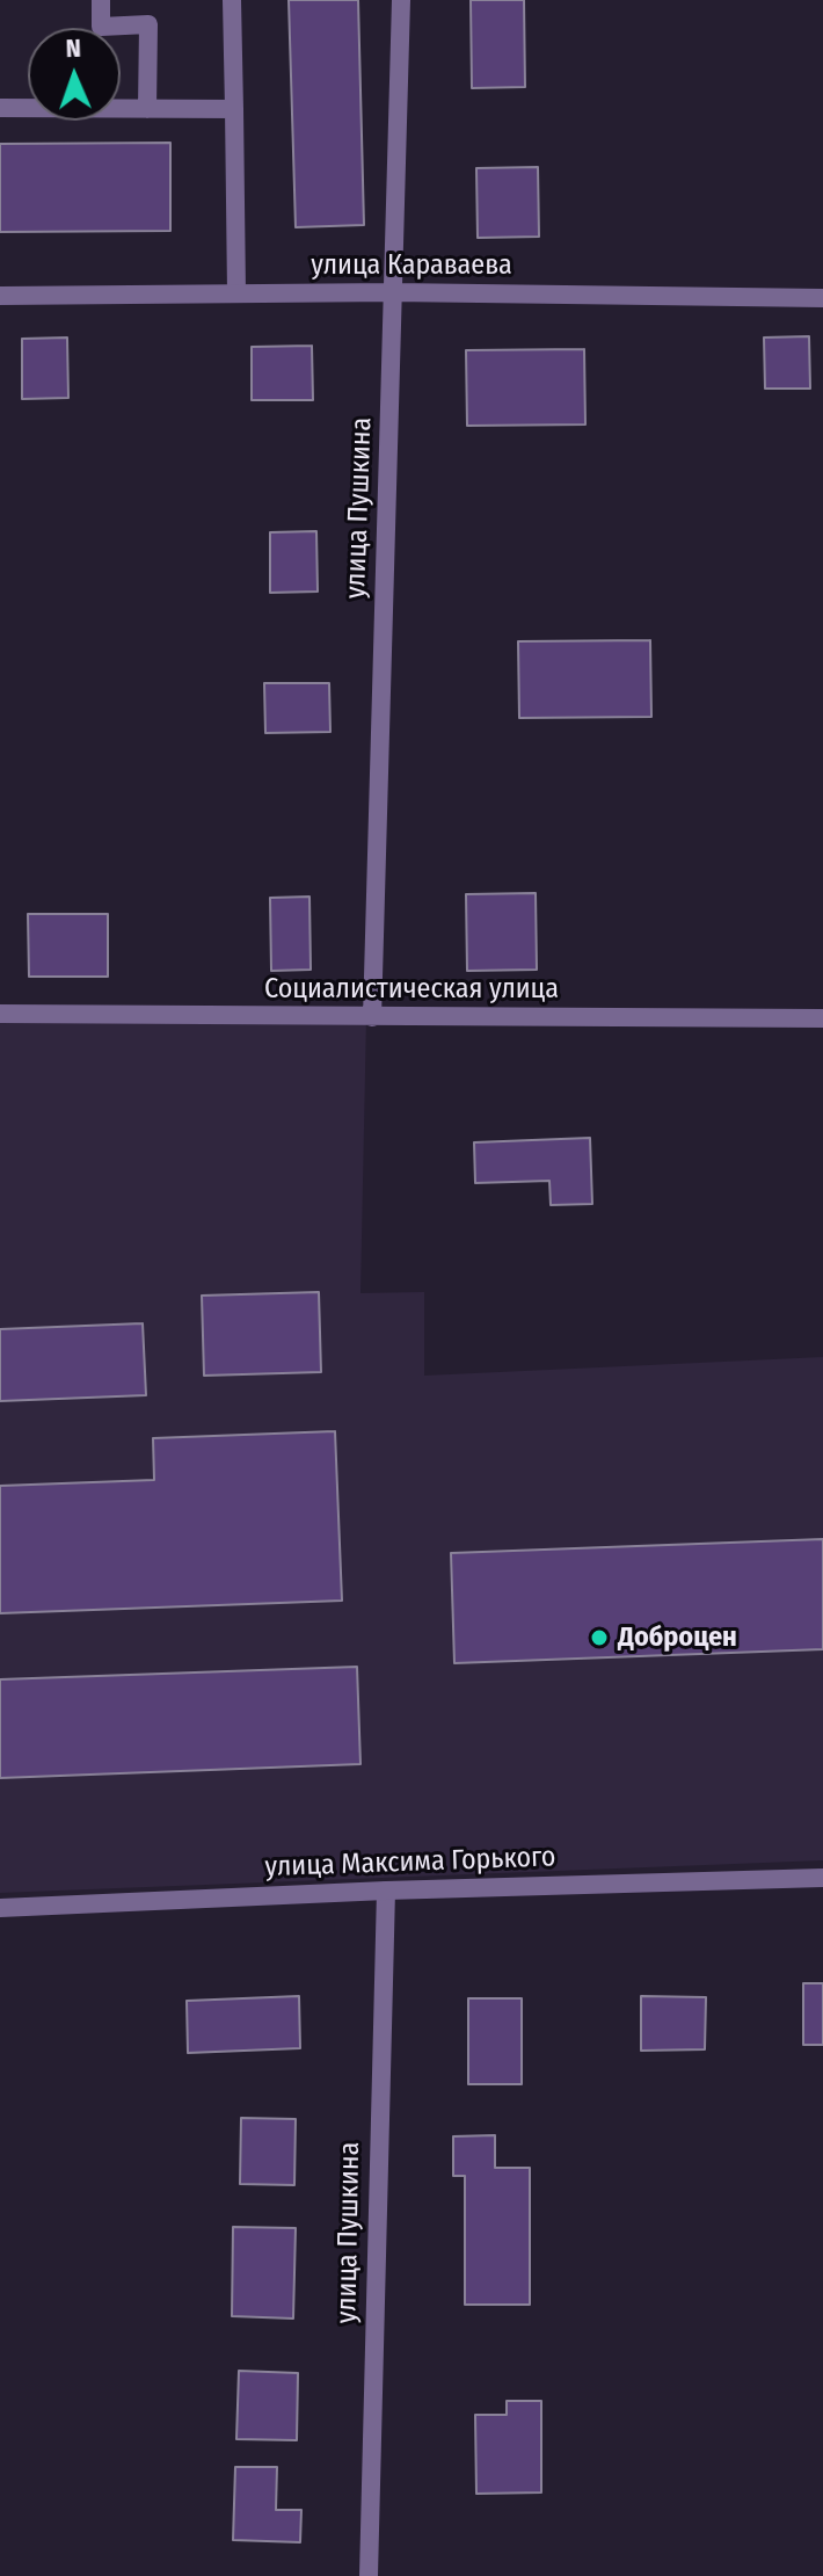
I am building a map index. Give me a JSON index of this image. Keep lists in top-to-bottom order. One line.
{"streets":{"street":["улица Караваева","улица Пушкина","Социалистическая улица","улица Максима Горького"]},"crossings":[["улица Караваева","улица Пушкина"],["улица Пушкина","Социалистическая улица"],["улица Пушкина","улица Максима Горького"]],"places":["Доброцен"],"north":"top"}
